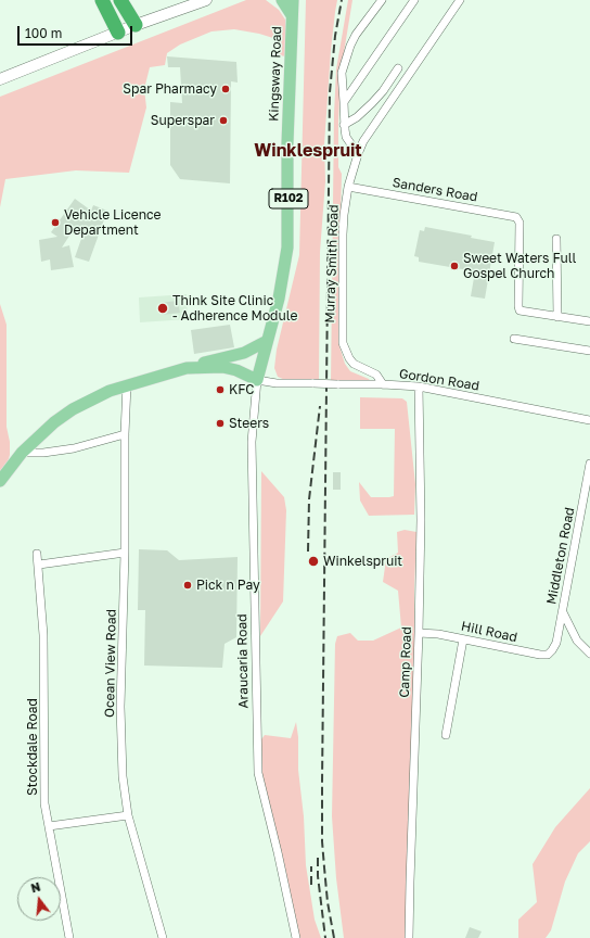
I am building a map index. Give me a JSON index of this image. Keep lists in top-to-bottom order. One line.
{"streets":{"main road":["Kingsway Road","R102"],"street":["Sanders Road","Murray Smith Road","Gordon Road","Middleton Road","Hill Road","Araucaria Road","Camp Road","Ocean View Road","Stockdale Road"]},"crossings":[["Kingsway Road","Gordon Road"],["Kingsway Road","Araucaria Road"],["Sanders Road","Murray Smith Road"],["Murray Smith Road","Gordon Road"],["Gordon Road","Araucaria Road"],["Gordon Road","Camp Road"],["Middleton Road","Hill Road"],["Hill Road","Camp Road"]],"districts":["Winklespruit"],"places":["Spar Pharmacy","Superspar","Vehicle Licence Department","Sweet Waters Full Gospel Church","Think Site Clinic - Adherence Module","KFC","Steers","Winkelspruit","Pick n Pay"],"scale_bar":"100 m","north":"top"}
